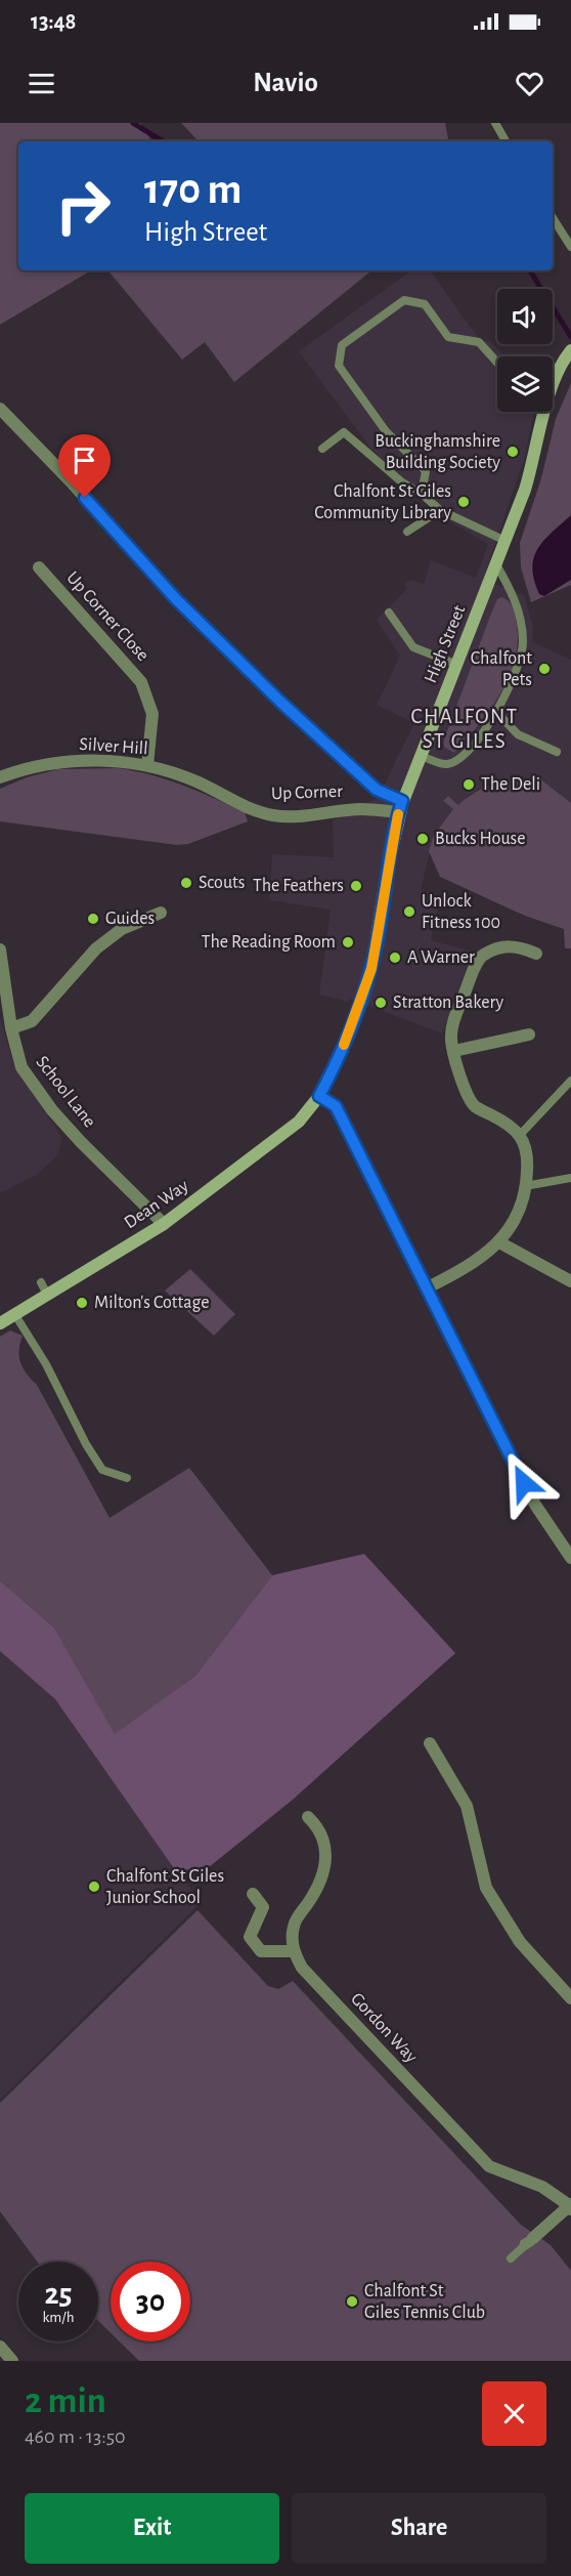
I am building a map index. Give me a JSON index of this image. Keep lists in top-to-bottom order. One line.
{"streets":{"street":["Up Corner Close","High Street","Silver Hill","Up Corner","School Lane","Dean Way","Gordon Way"]},"crossings":[["Up Corner Close","Silver Hill"],["High Street","Up Corner"],["High Street","Dean Way"],["Silver Hill","Up Corner"],["School Lane","Dean Way"]],"districts":["CHALFONT ST GILES"],"places":["Buckinghamshire Building Society","Chalfont St Giles Community Library","Chalfont Pets","The Deli","Bucks House","Scouts","The Feathers","Unlock Fitness 100","Guides","The Reading Room","A Warner","Stratton Bakery","Milton's Cottage","Chalfont St Giles Junior School","Chalfont St Giles Tennis Club"],"page":{"status":"13:48","header":"Navio","turn":["170 m","High Street"],"speed":"25 km/h","limit":"30","heading":["2 min","460 m · 13:50"],"buttons":["Exit","Share"]}}
